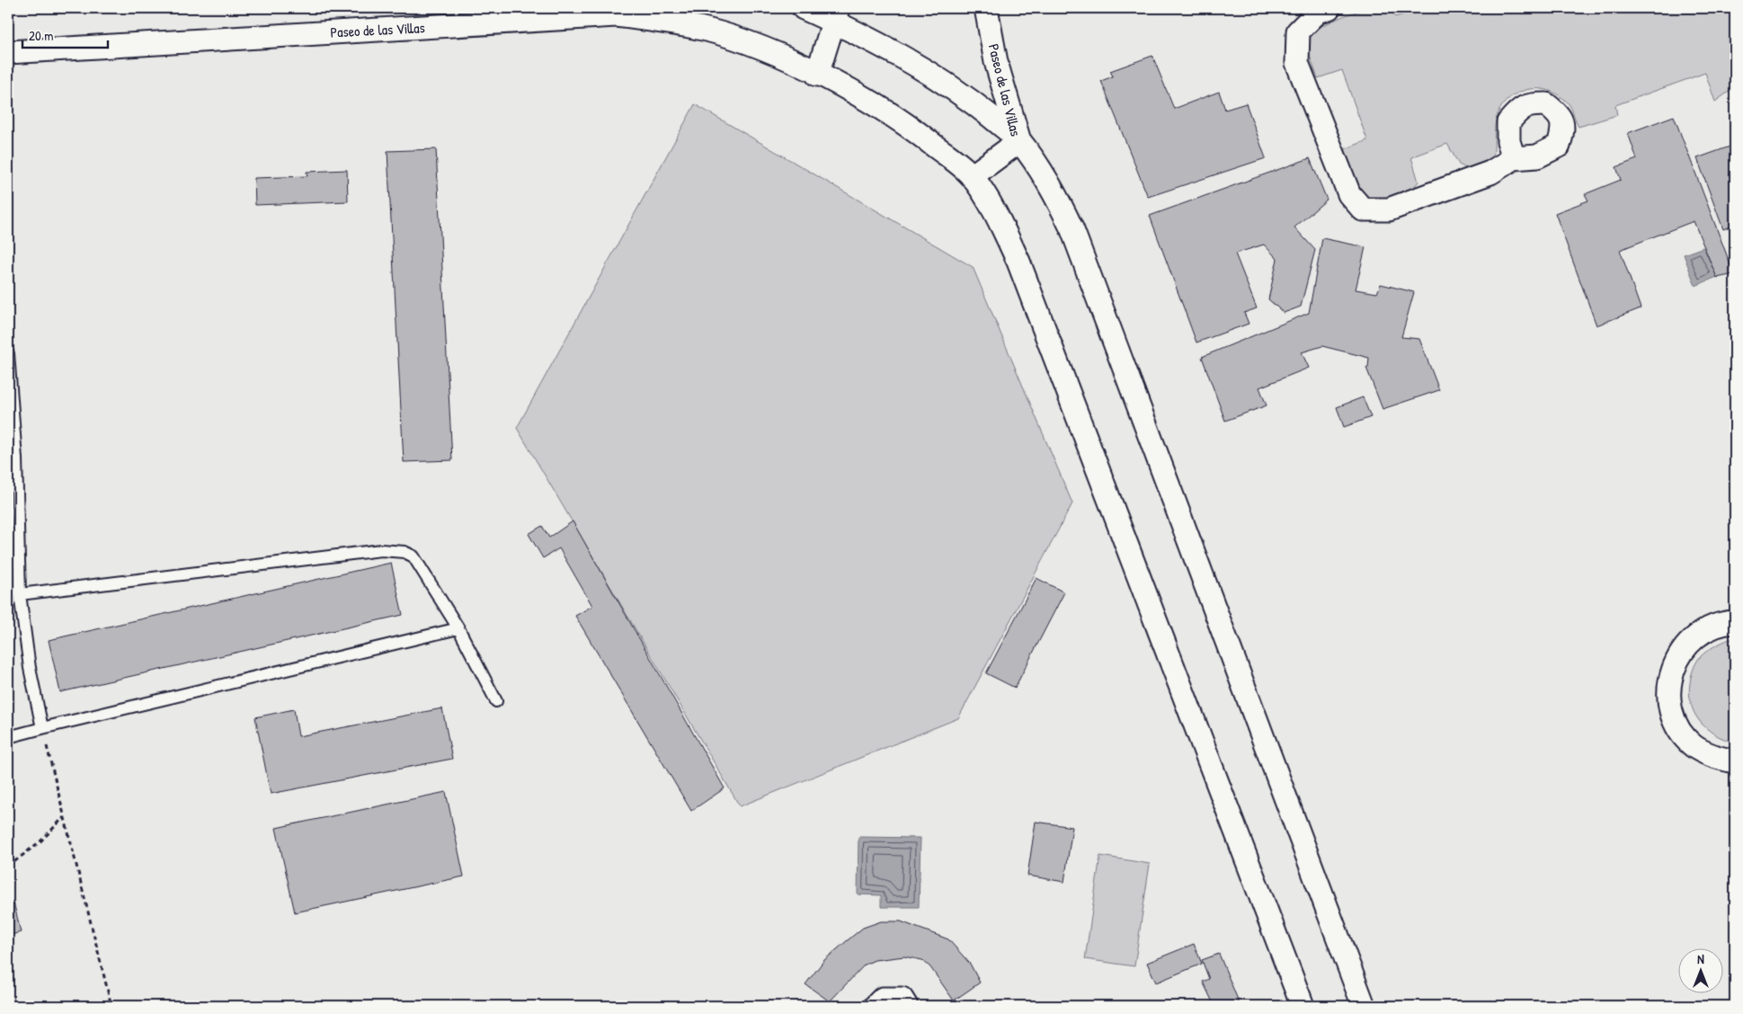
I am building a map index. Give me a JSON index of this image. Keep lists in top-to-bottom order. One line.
{"streets":{"street":["Paseo de las Villas"]},"scale_bar":"20 m","north":"top"}
